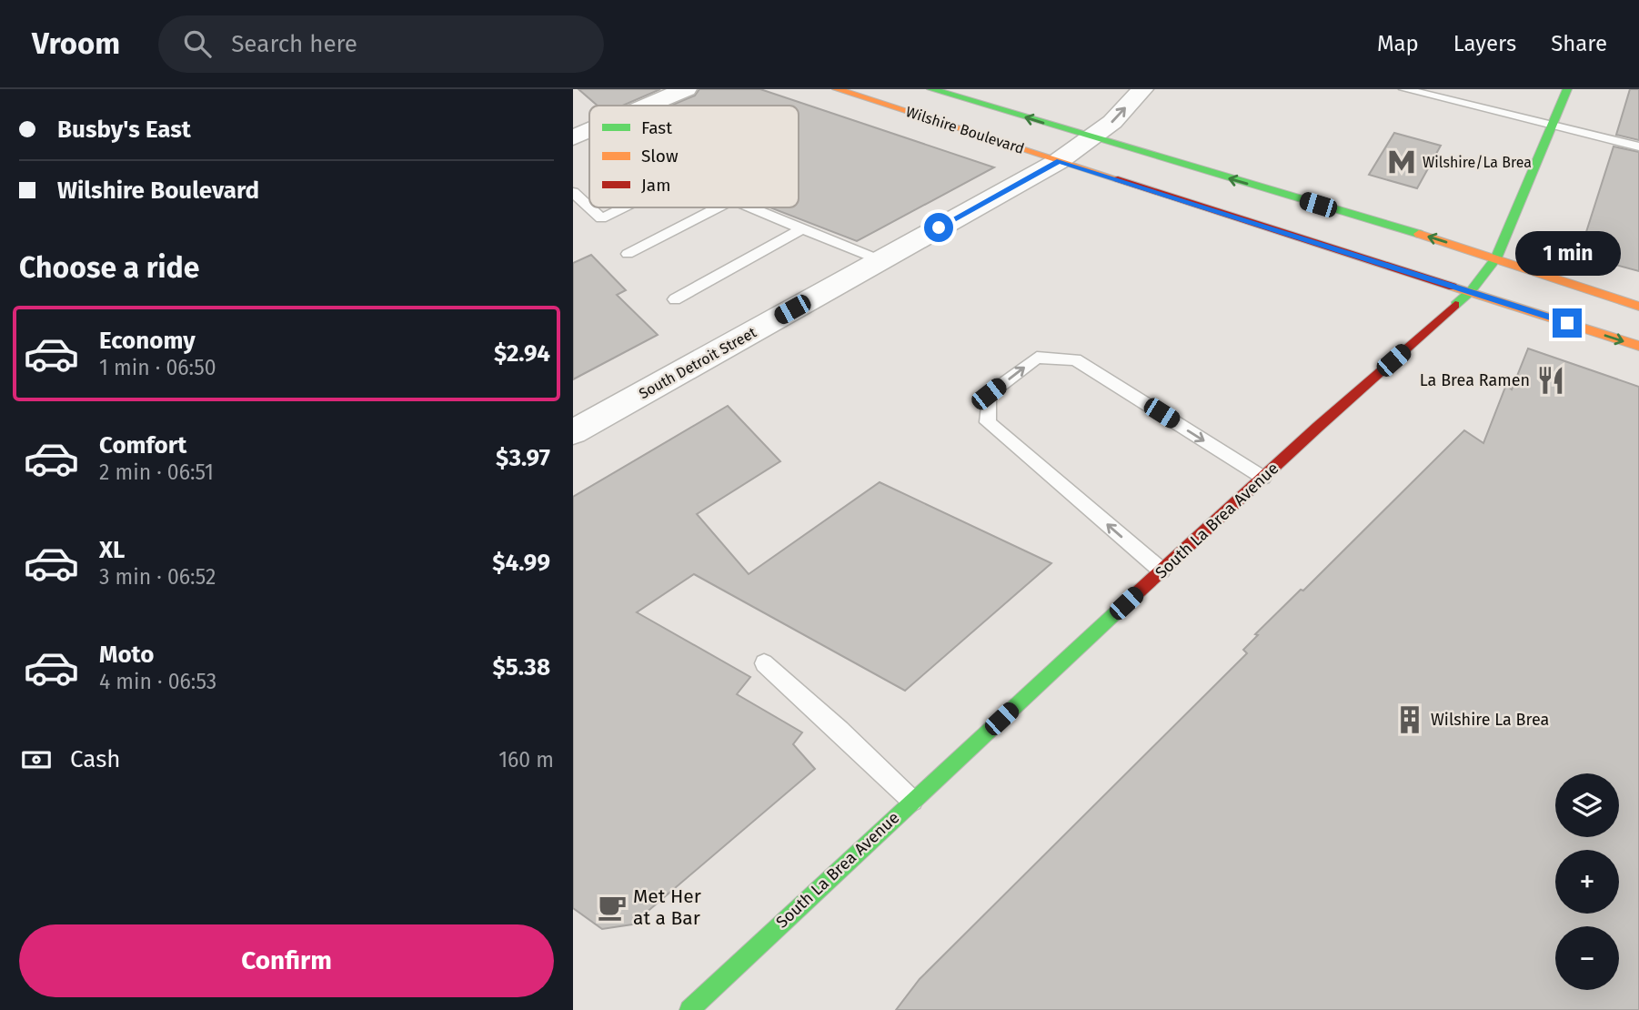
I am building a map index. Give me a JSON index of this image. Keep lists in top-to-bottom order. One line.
{"streets":{"main road":["Wilshire Boulevard","South La Brea Avenue"],"street":["South Detroit Street"]},"crossings":[["Wilshire Boulevard","South Detroit Street"],["Wilshire Boulevard","South La Brea Avenue"]],"places":{"metro station":["Wilshire/La Brea"],"restaurant":["La Brea Ramen"],"building":["Wilshire La Brea"],"cafe":["Met Her at a Bar"]},"legend":["Fast","Slow","Jam"],"page":{"header":"Vroom","search":"Search here","nav":["Map","Layers","Share"],"banner":["Busby's East","Wilshire Boulevard"],"heading":"Choose a ride","bubble":"1 min","list":[{"name":"Economy","note":"1 min · 06:50","value":"$2.94"},{"name":"Comfort","note":"2 min · 06:51","value":"$3.97"},{"name":"XL","note":"3 min · 06:52","value":"$4.99"},{"name":"Moto","note":"4 min · 06:53","value":"$5.38"}],"pay":["Cash","160 m"],"map_buttons":["+","−"],"buttons":"Confirm"}}
